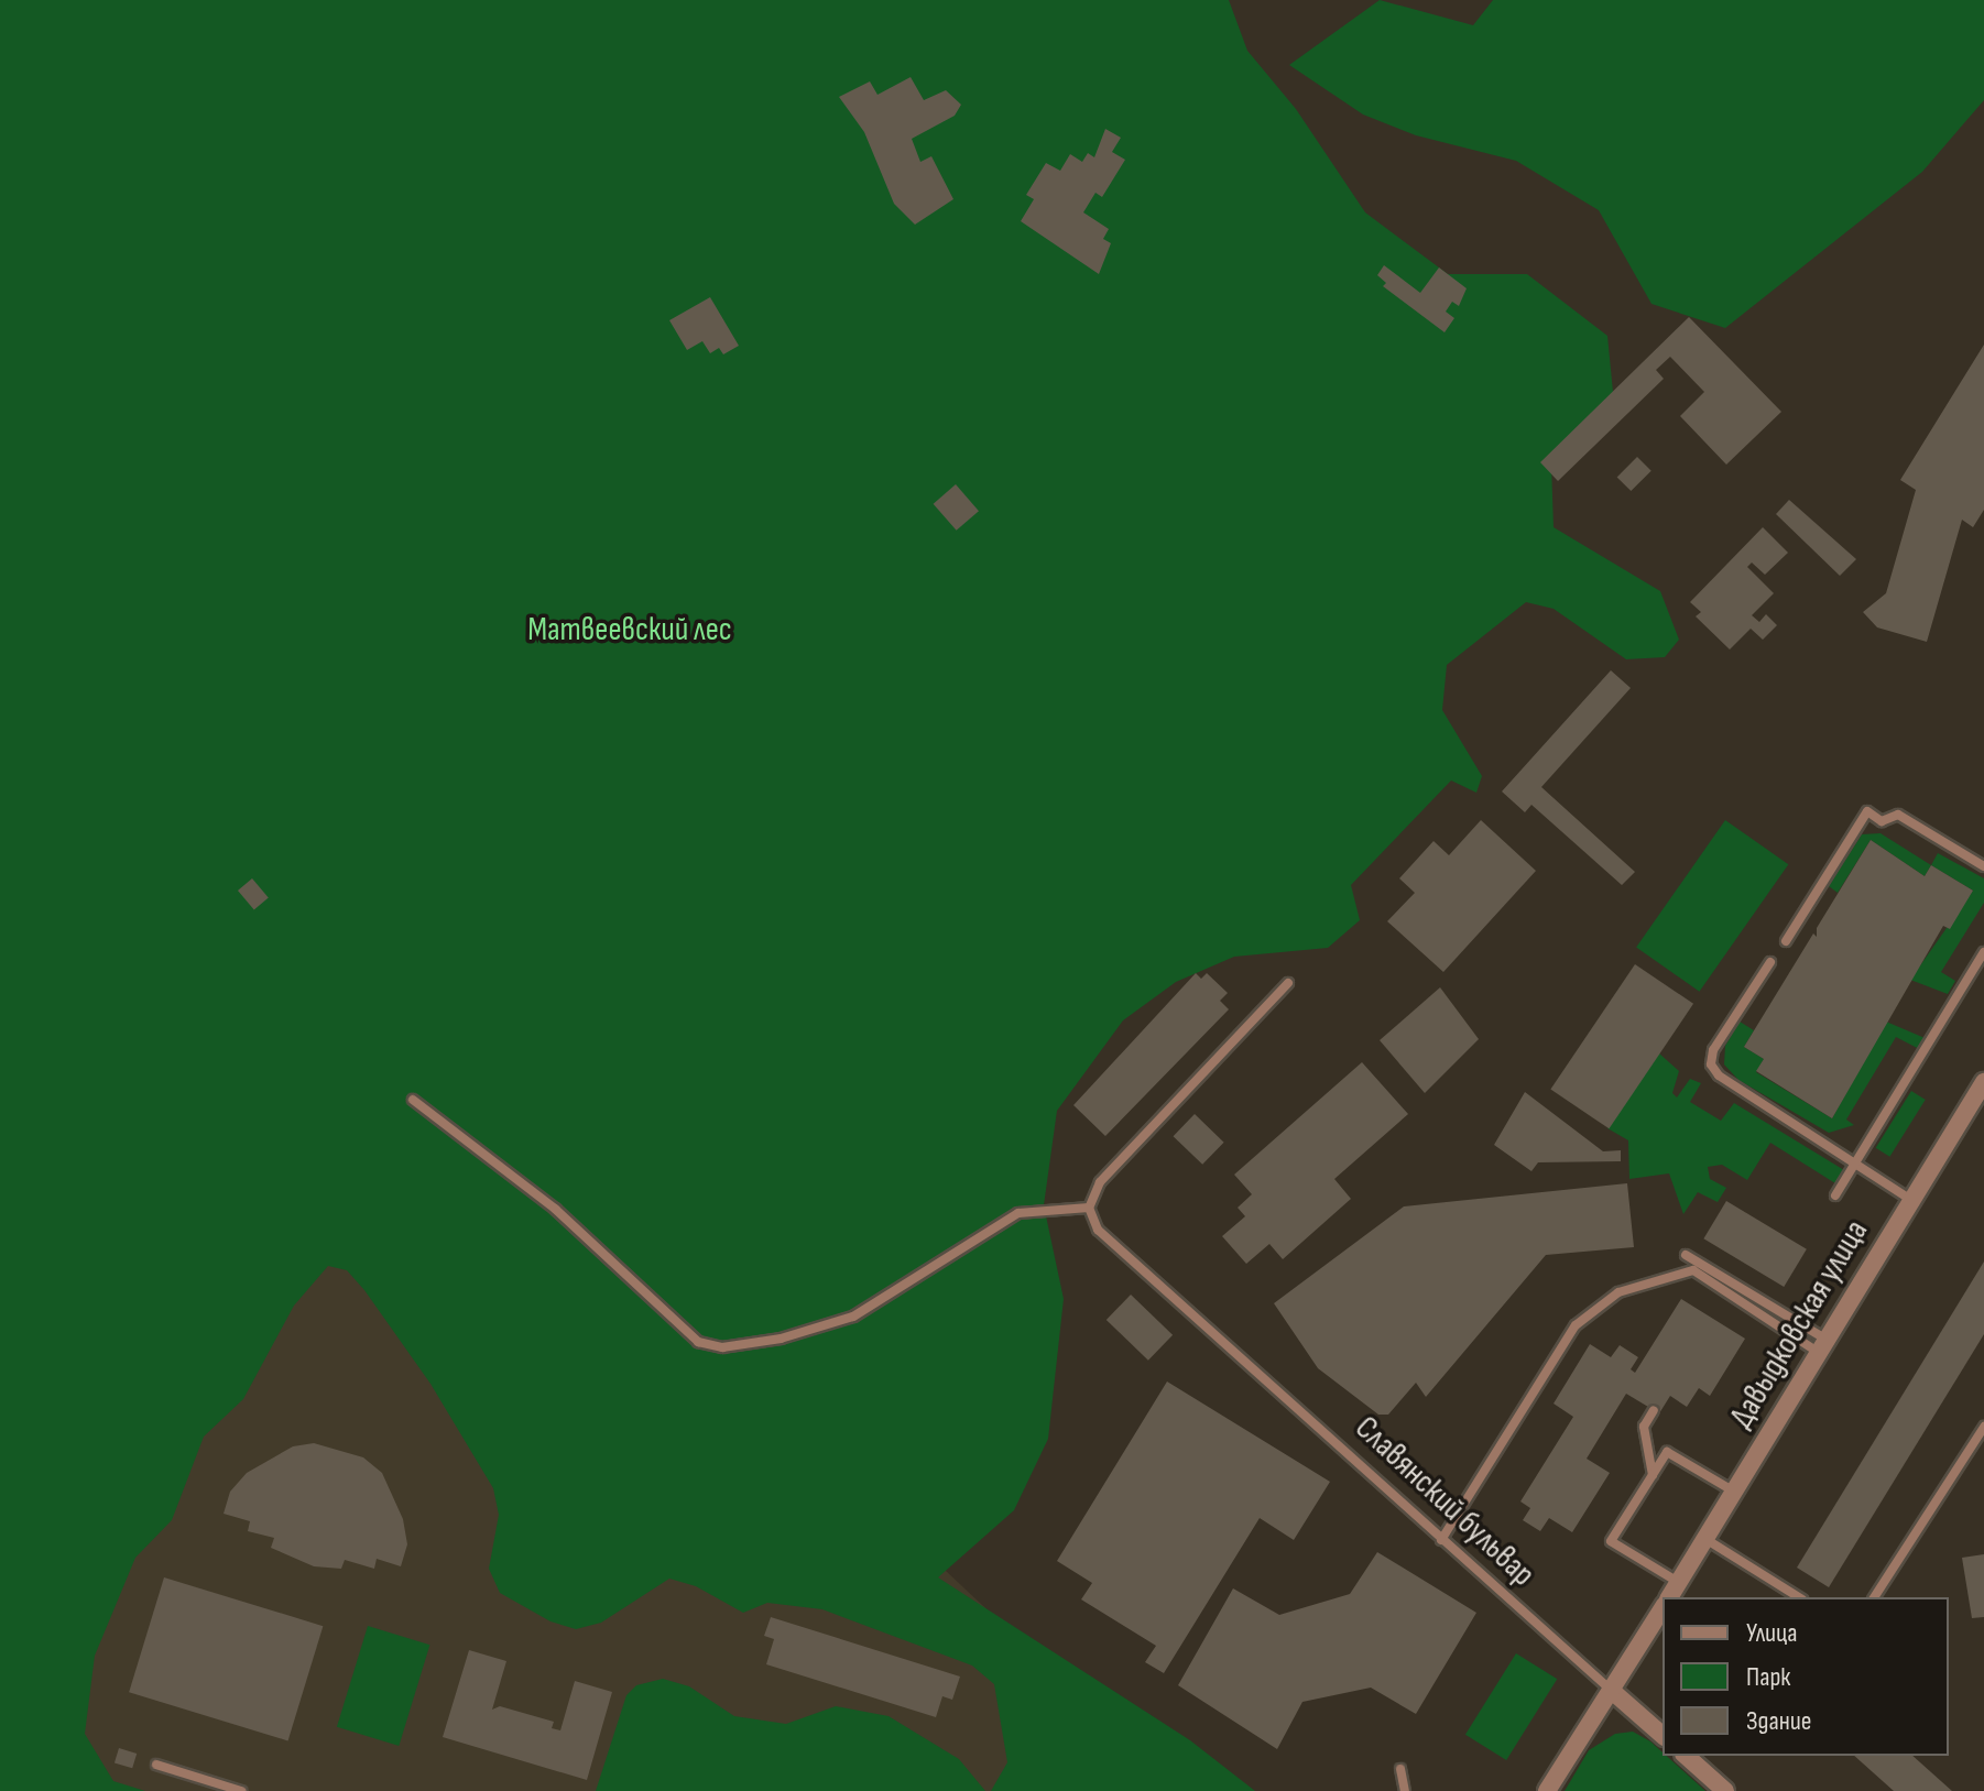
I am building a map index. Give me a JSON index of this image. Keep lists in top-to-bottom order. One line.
{"streets":{"street":["Давыдковская улица","Славянский бульвар"]},"crossings":[["Давыдковская улица","Славянский бульвар"]],"parks":["Матвеевский лес"],"legend":["Улица","Парк","Здание"]}
